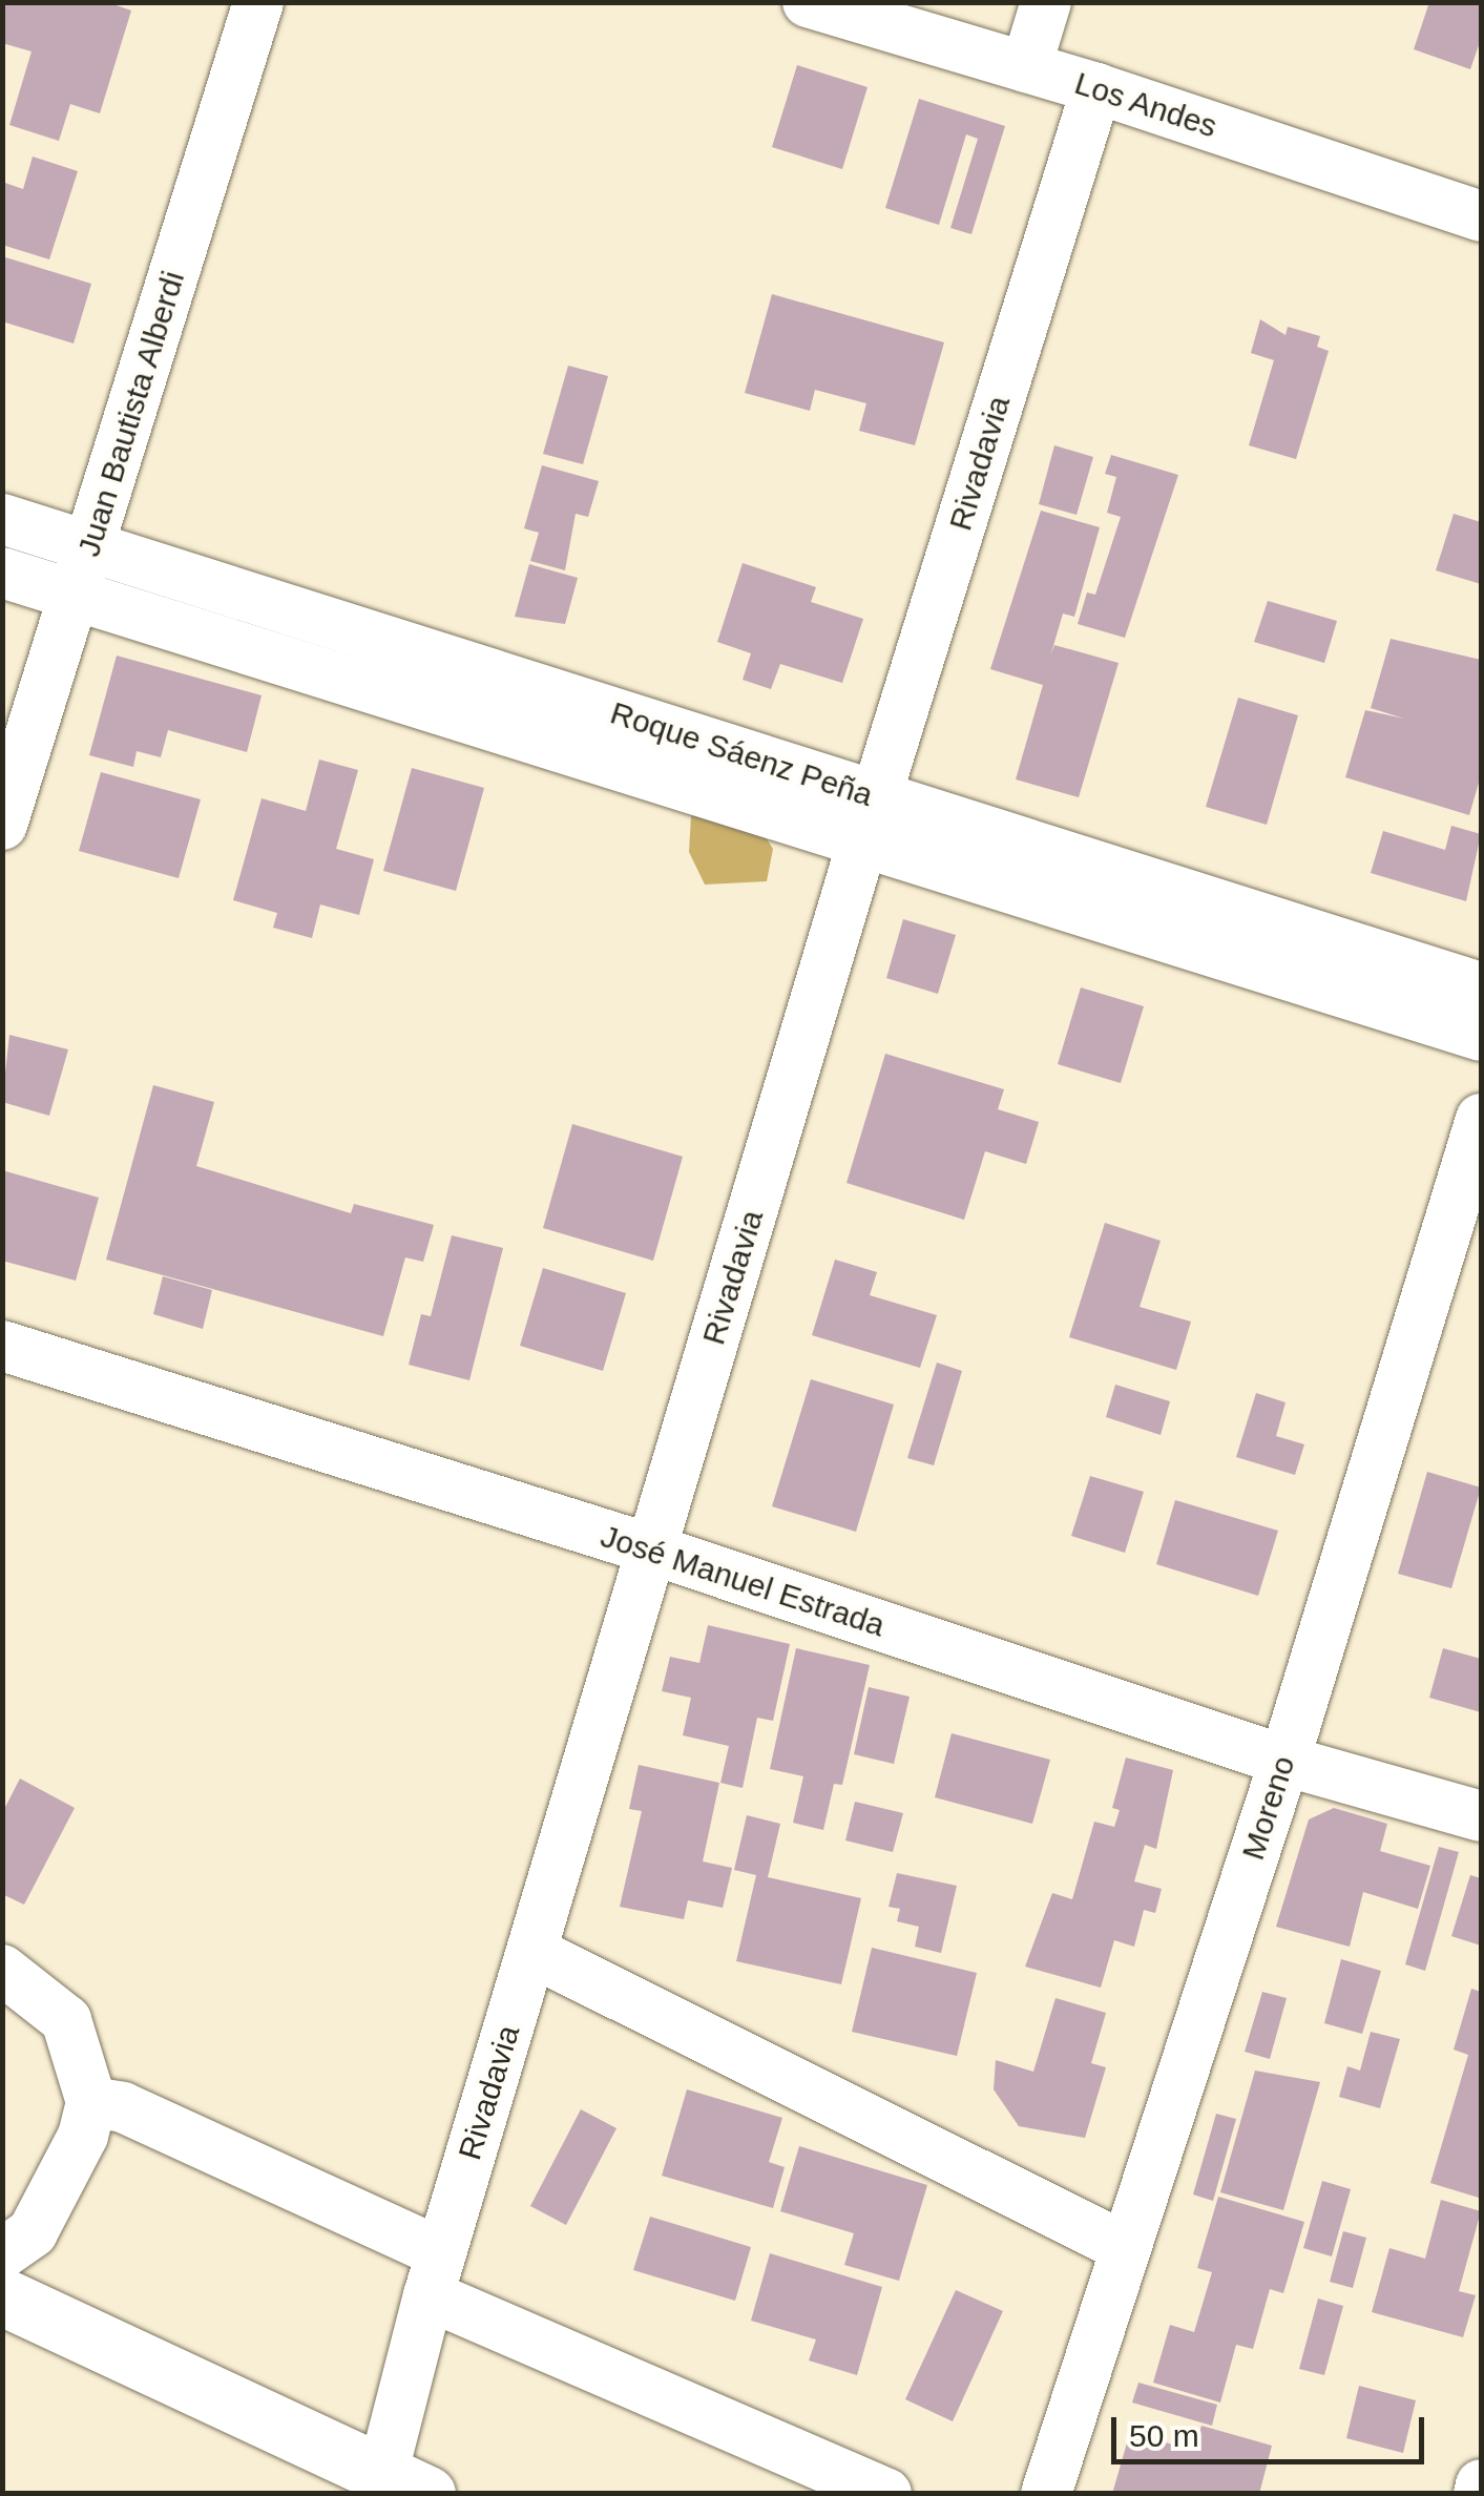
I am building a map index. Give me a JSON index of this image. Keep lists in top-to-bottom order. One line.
{"streets":{"street":["Los Andes","Juan Bautista Alberdi","Rivadavia","Roque Sáenz Peña","José Manuel Estrada","Moreno"]},"crossings":[["Los Andes","Rivadavia"],["Juan Bautista Alberdi","Roque Sáenz Peña"],["Rivadavia","Roque Sáenz Peña"],["Rivadavia","José Manuel Estrada"],["José Manuel Estrada","Moreno"]],"scale_bar":"50 m"}
